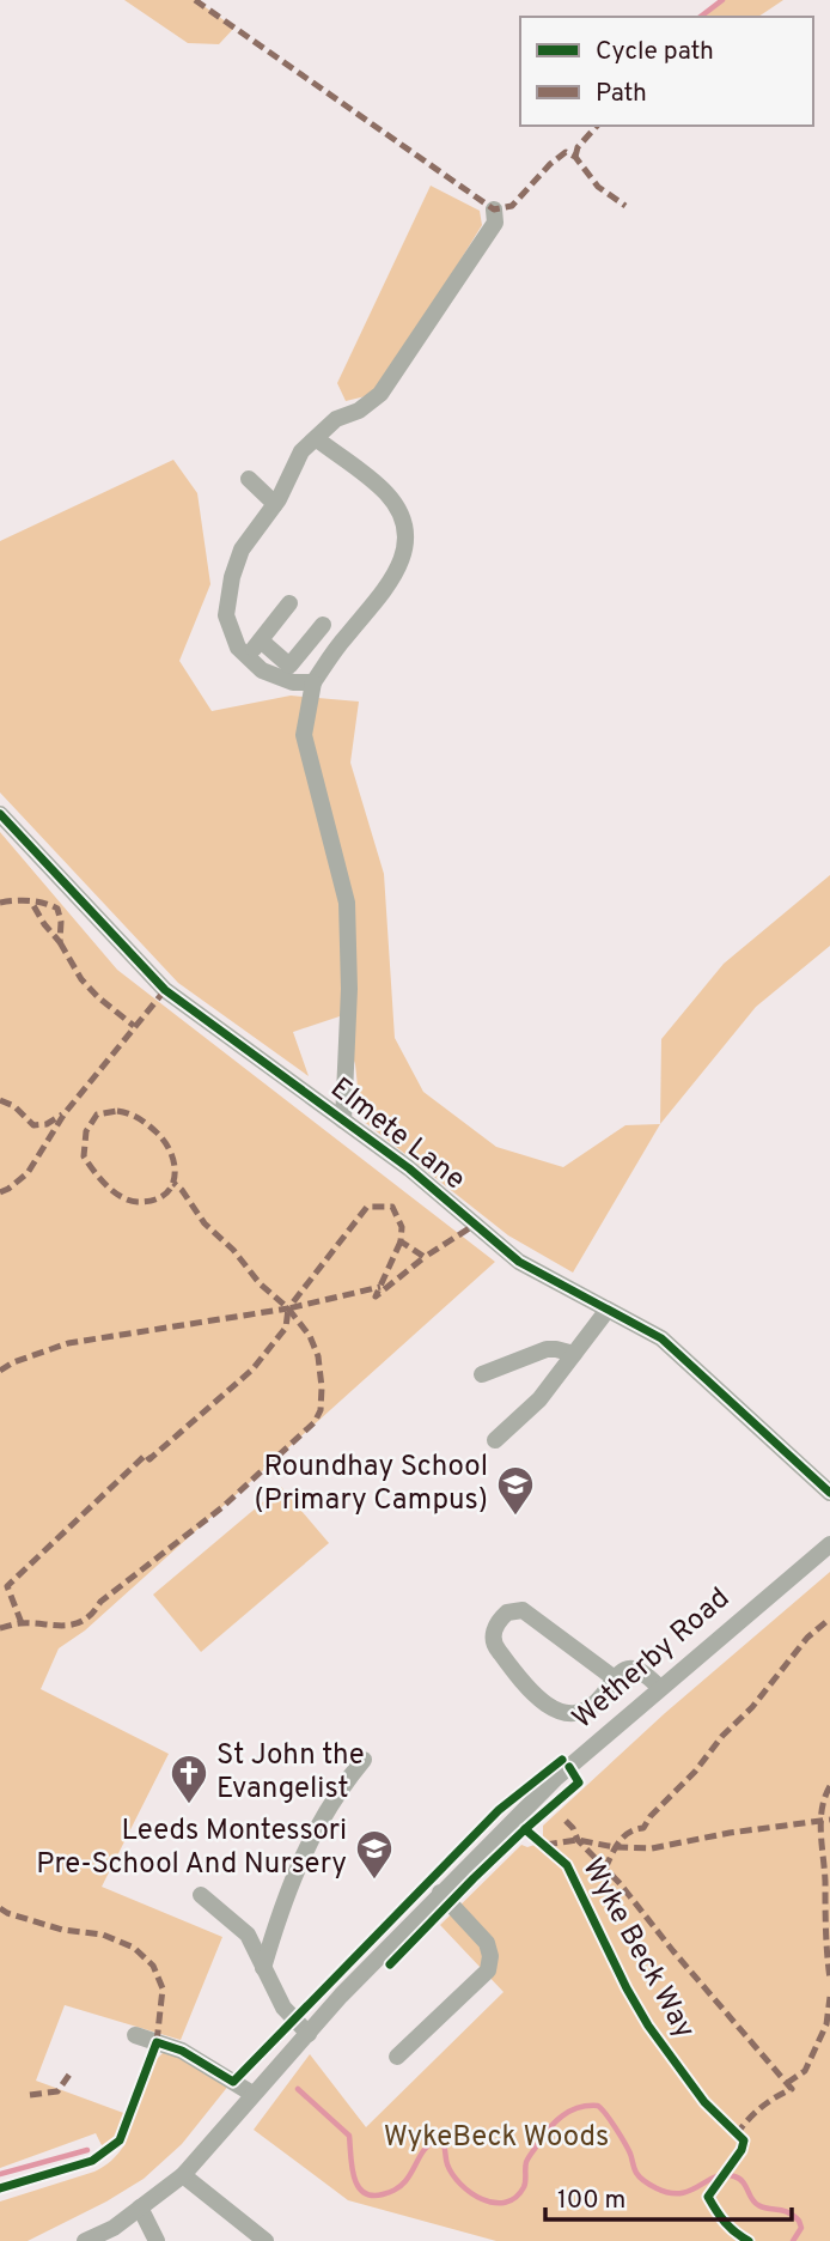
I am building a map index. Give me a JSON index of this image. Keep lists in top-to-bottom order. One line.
{"streets":{"street":["Elmete Lane","Wetherby Road"],"cycle path":["Wyke Beck Way"]},"parks":["WykeBeck Woods"],"places":{"school or university":["Roundhay School (Primary Campus)","Leeds Montessori Pre-School And Nursery"],"church":["St John the Evangelist"]},"legend":["Cycle path","Path"],"scale_bar":"100 m"}
